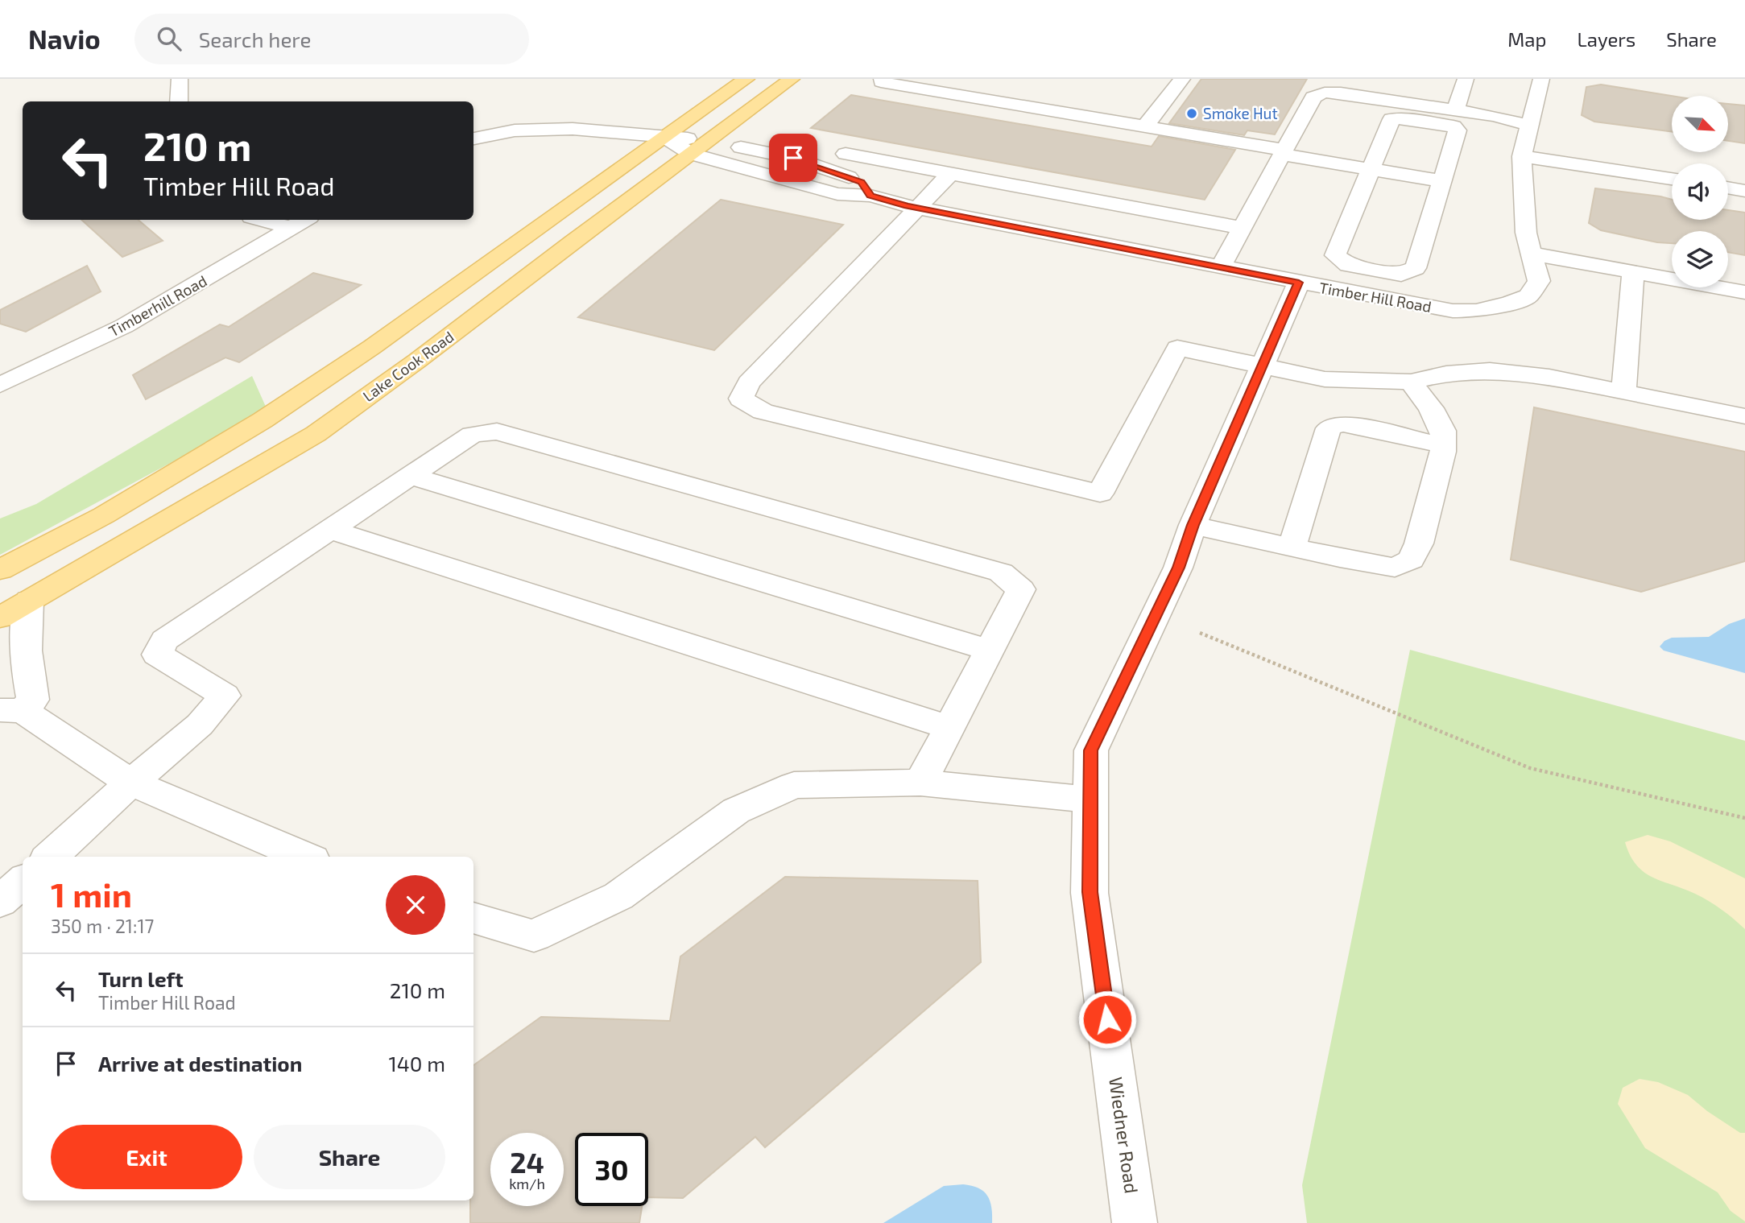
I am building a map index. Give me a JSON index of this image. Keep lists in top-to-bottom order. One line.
{"streets":{"main road":["Lake Cook Road"],"street":["Timber Hill Road","Timberhill Road","Wiedner Road"]},"crossings":[["Timber Hill Road","Lake Cook Road"],["Timber Hill Road","Wiedner Road"]],"places":["Smoke Hut"],"north":"bottom right","page":{"header":"Navio","search":"Search here","nav":["Map","Layers","Share"],"turn":["210 m","Timber Hill Road"],"heading":["1 min","350 m · 21:17"],"list":[{"name":"Turn left","note":"Timber Hill Road","value":"210 m"},{"name":"Arrive at destination","value":"140 m"}],"buttons":["Exit","Share"],"speed":"24 km/h","limit":"30"}}
